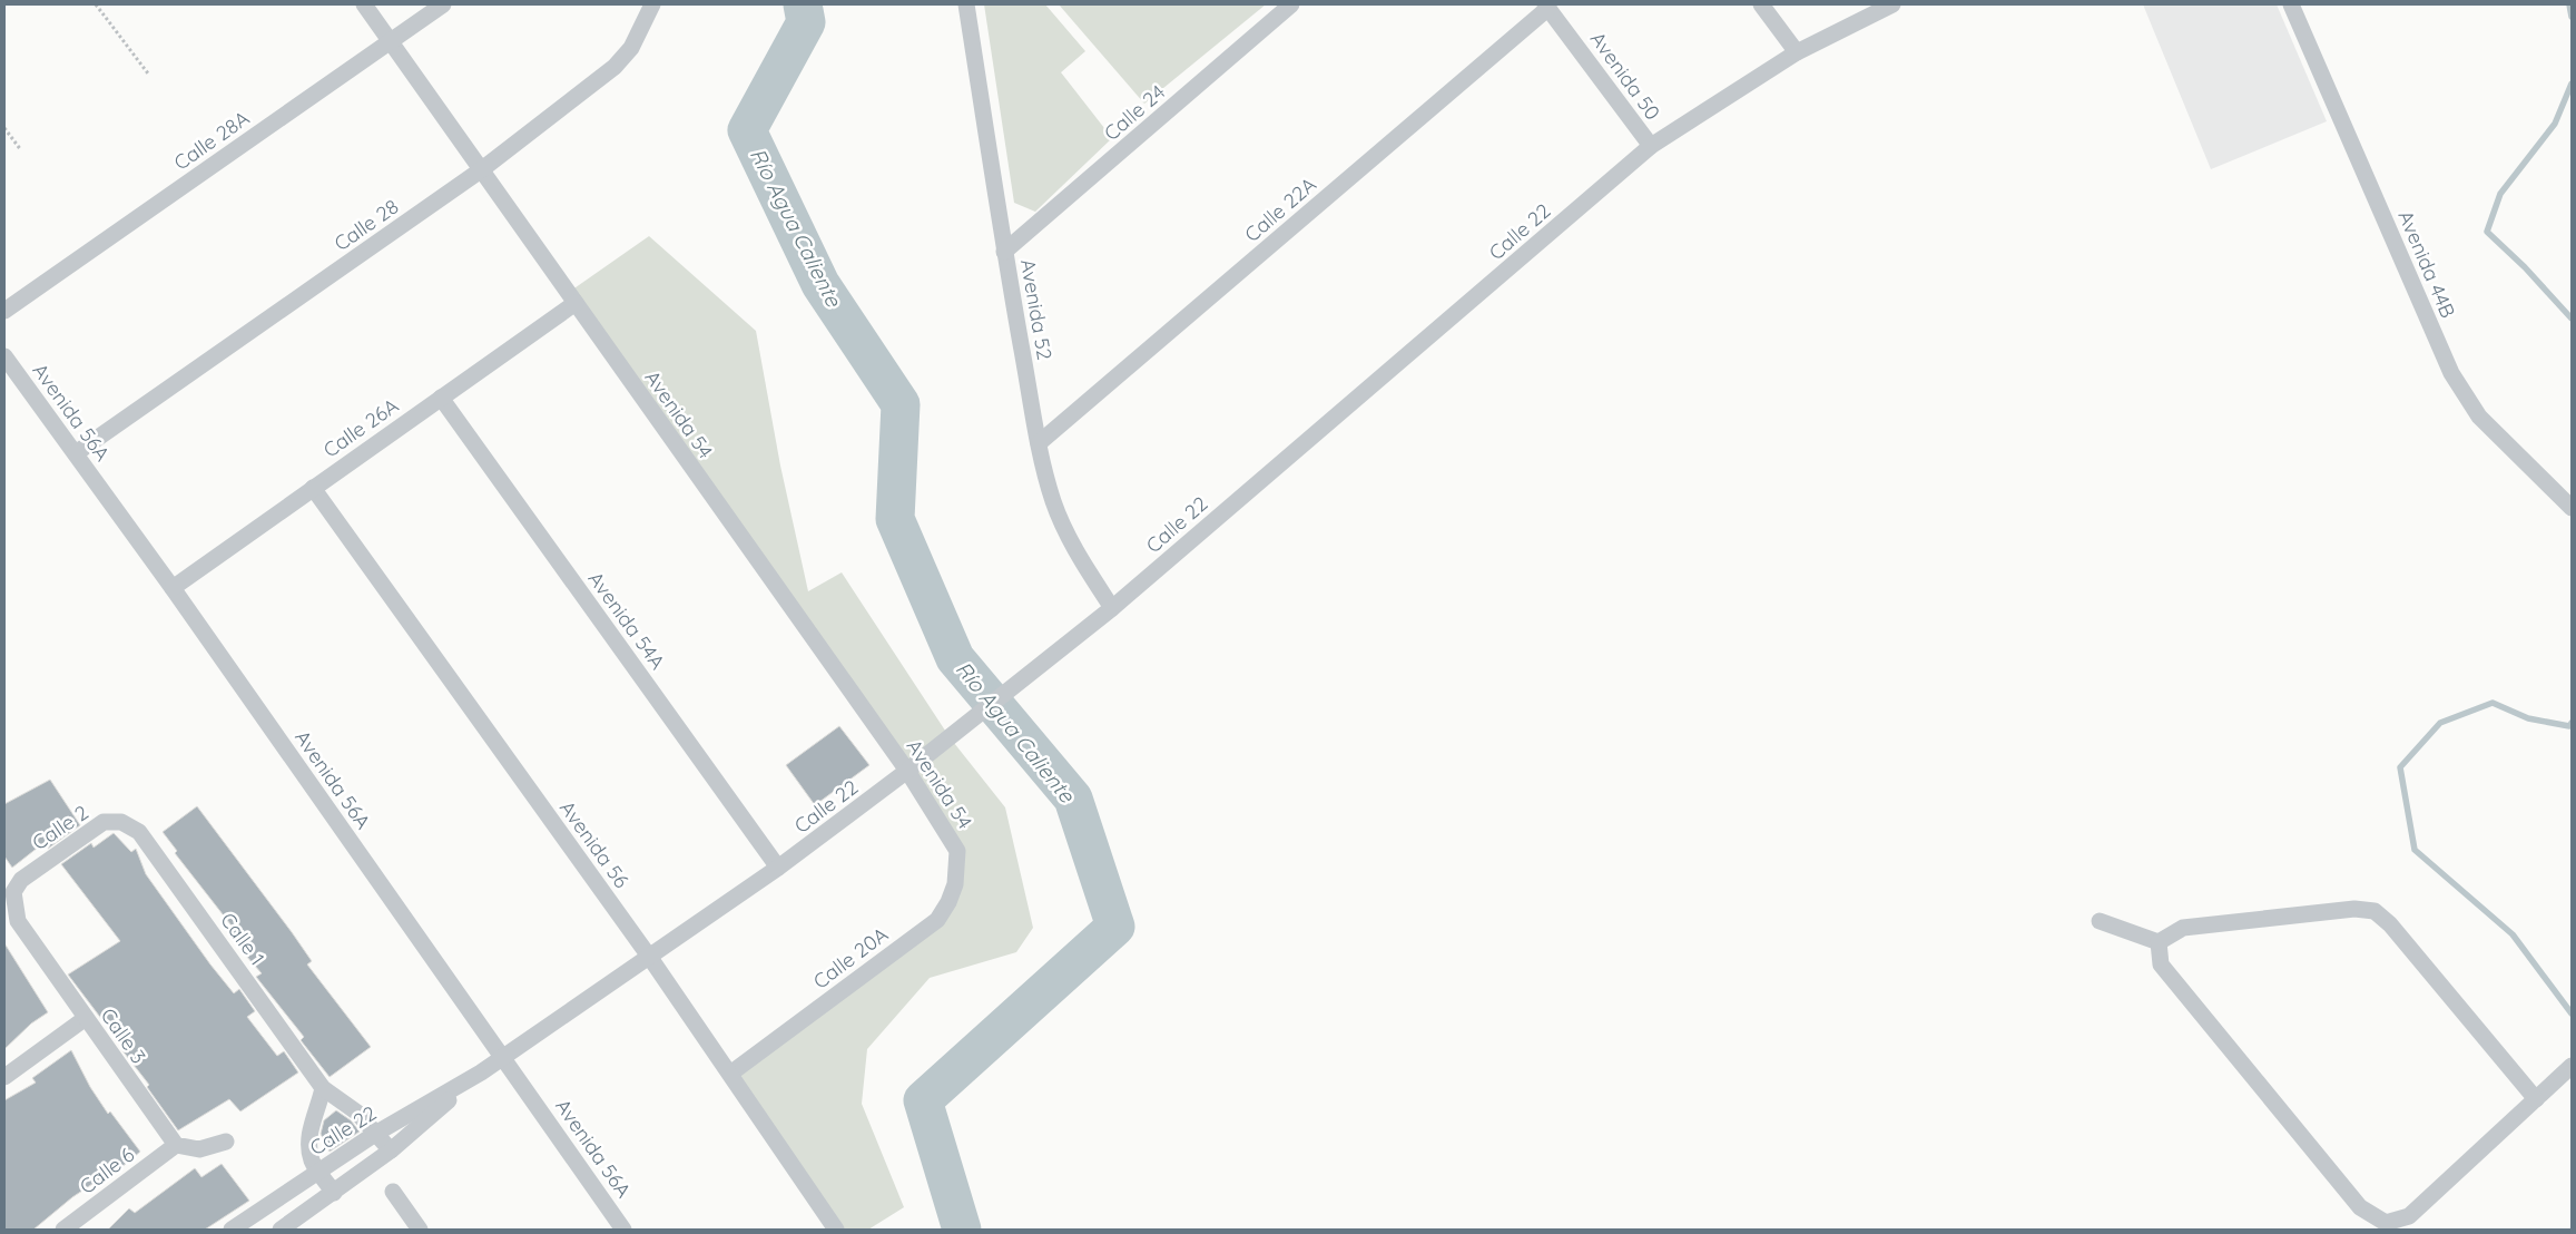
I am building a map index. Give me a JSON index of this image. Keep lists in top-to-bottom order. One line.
{"streets":{"street":["Avenida 50","Calle 24","Calle 28A","Calle 22A","Calle 28","Calle 22","Avenida 44B","Avenida 52","Avenida 56A","Avenida 54","Calle 26A","Avenida 54A","Calle 2","Avenida 56","Calle 1","Calle 20A","Calle 3","Calle 6"]},"crossings":[["Avenida 50","Calle 22A"],["Avenida 50","Calle 22"],["Calle 24","Avenida 52"],["Calle 28A","Avenida 54"],["Calle 22A","Avenida 52"],["Calle 28","Avenida 56A"],["Calle 28","Avenida 54"],["Calle 22","Avenida 52"],["Calle 22","Avenida 56A"],["Calle 22","Avenida 54"],["Calle 22","Avenida 54A"],["Calle 22","Avenida 56"],["Calle 22","Calle 1"],["Avenida 56A","Calle 26A"],["Avenida 54","Calle 26A"],["Avenida 54","Calle 20A"],["Calle 26A","Avenida 54A"],["Calle 26A","Avenida 56"],["Calle 2","Calle 1"],["Calle 2","Calle 3"],["Avenida 56","Calle 20A"],["Calle 3","Calle 6"]],"water":["Río Agua Caliente"]}
